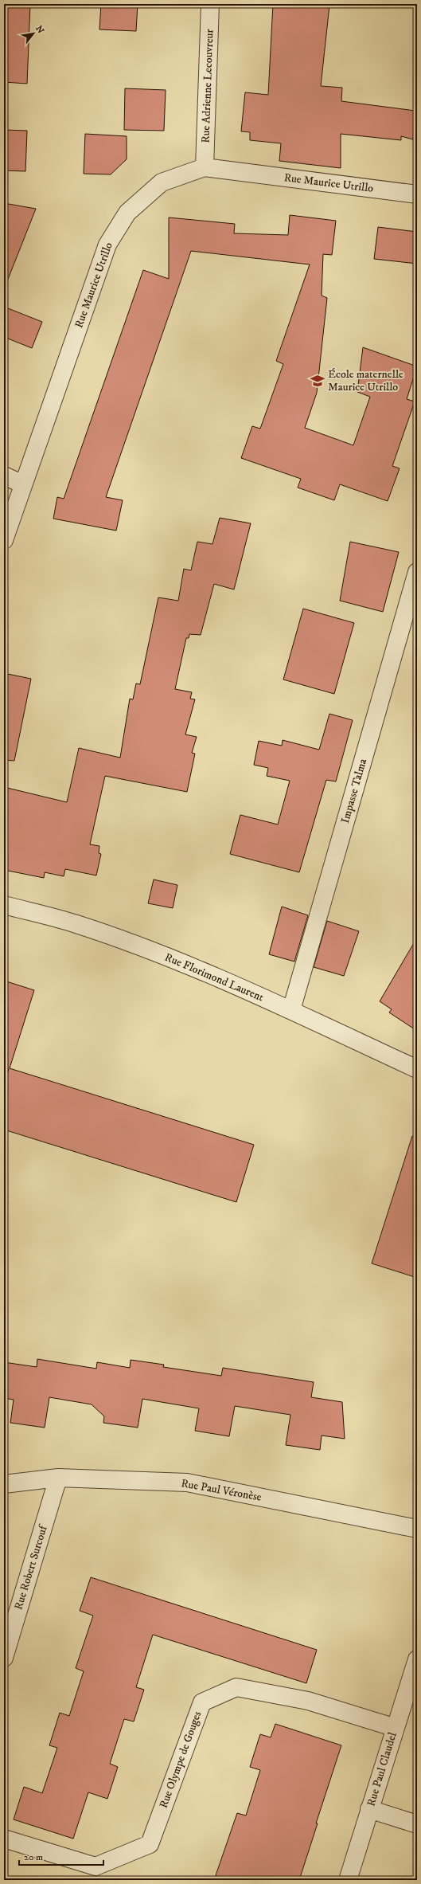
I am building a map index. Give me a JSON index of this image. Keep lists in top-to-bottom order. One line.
{"streets":{"street":["Rue Adrienne Lecouvreur","Rue Maurice Utrillo","Impasse Talma","Rue Florimond Laurent","Rue Paul Véronèse","Rue Robert Surcouf","Rue Olympe de Gouges","Rue Paul Claudel"]},"crossings":[["Rue Adrienne Lecouvreur","Rue Maurice Utrillo"],["Impasse Talma","Rue Florimond Laurent"],["Rue Paul Véronèse","Rue Robert Surcouf"],["Rue Olympe de Gouges","Rue Paul Claudel"]],"places":{"school or university":["École maternelle Maurice Utrillo"]},"scale_bar":"20 m","north":"top right"}
